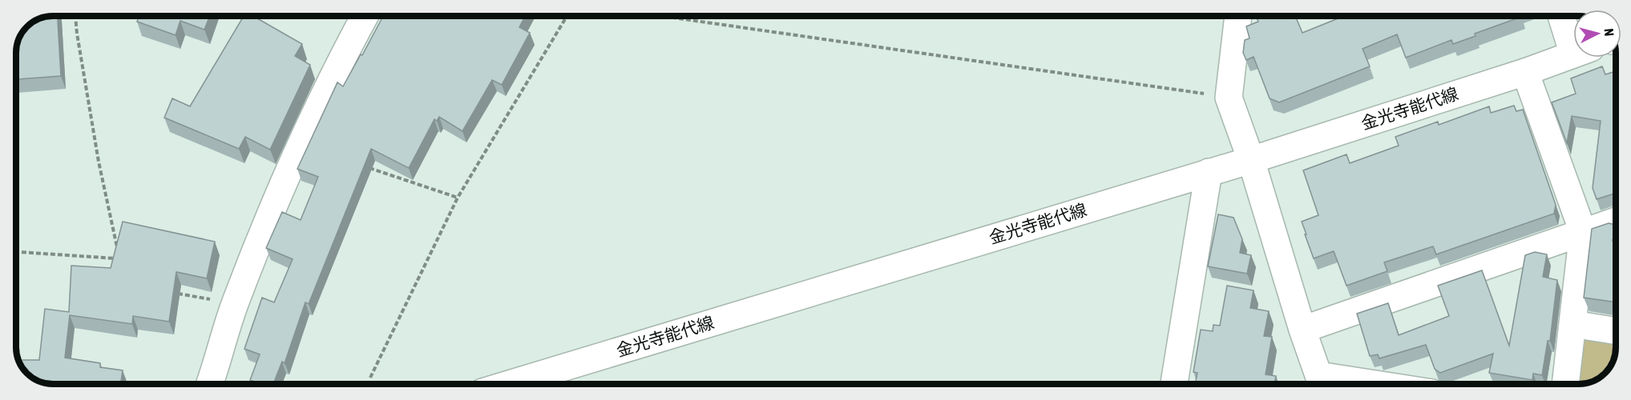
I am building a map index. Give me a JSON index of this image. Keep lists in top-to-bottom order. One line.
{"streets":{"street":["金光寺能代線"]},"north":"right"}
